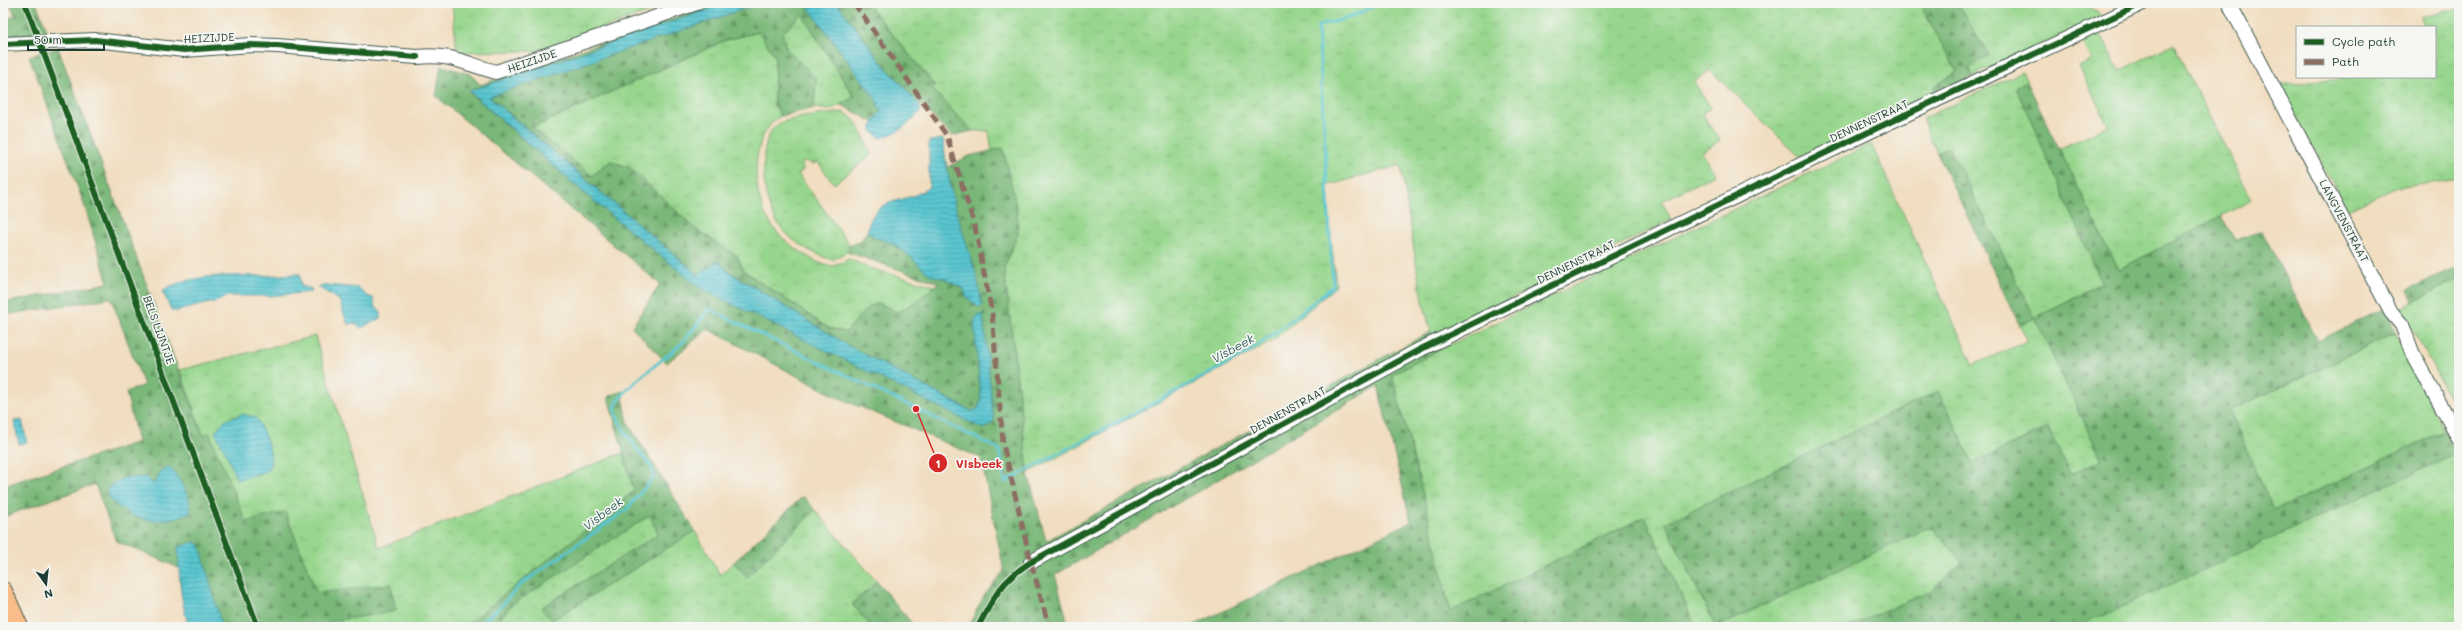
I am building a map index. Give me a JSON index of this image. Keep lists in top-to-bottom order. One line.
{"streets":{"street":["HEIZIJDE","DENNENSTRAAT","LANGVENSTRAAT"],"cycle path":["BELS LIJNTJE"]},"water":["Visbeek"],"places":["Visbeek"],"legend":["Cycle path","Path"],"scale_bar":"50 m","north":"bottom"}
